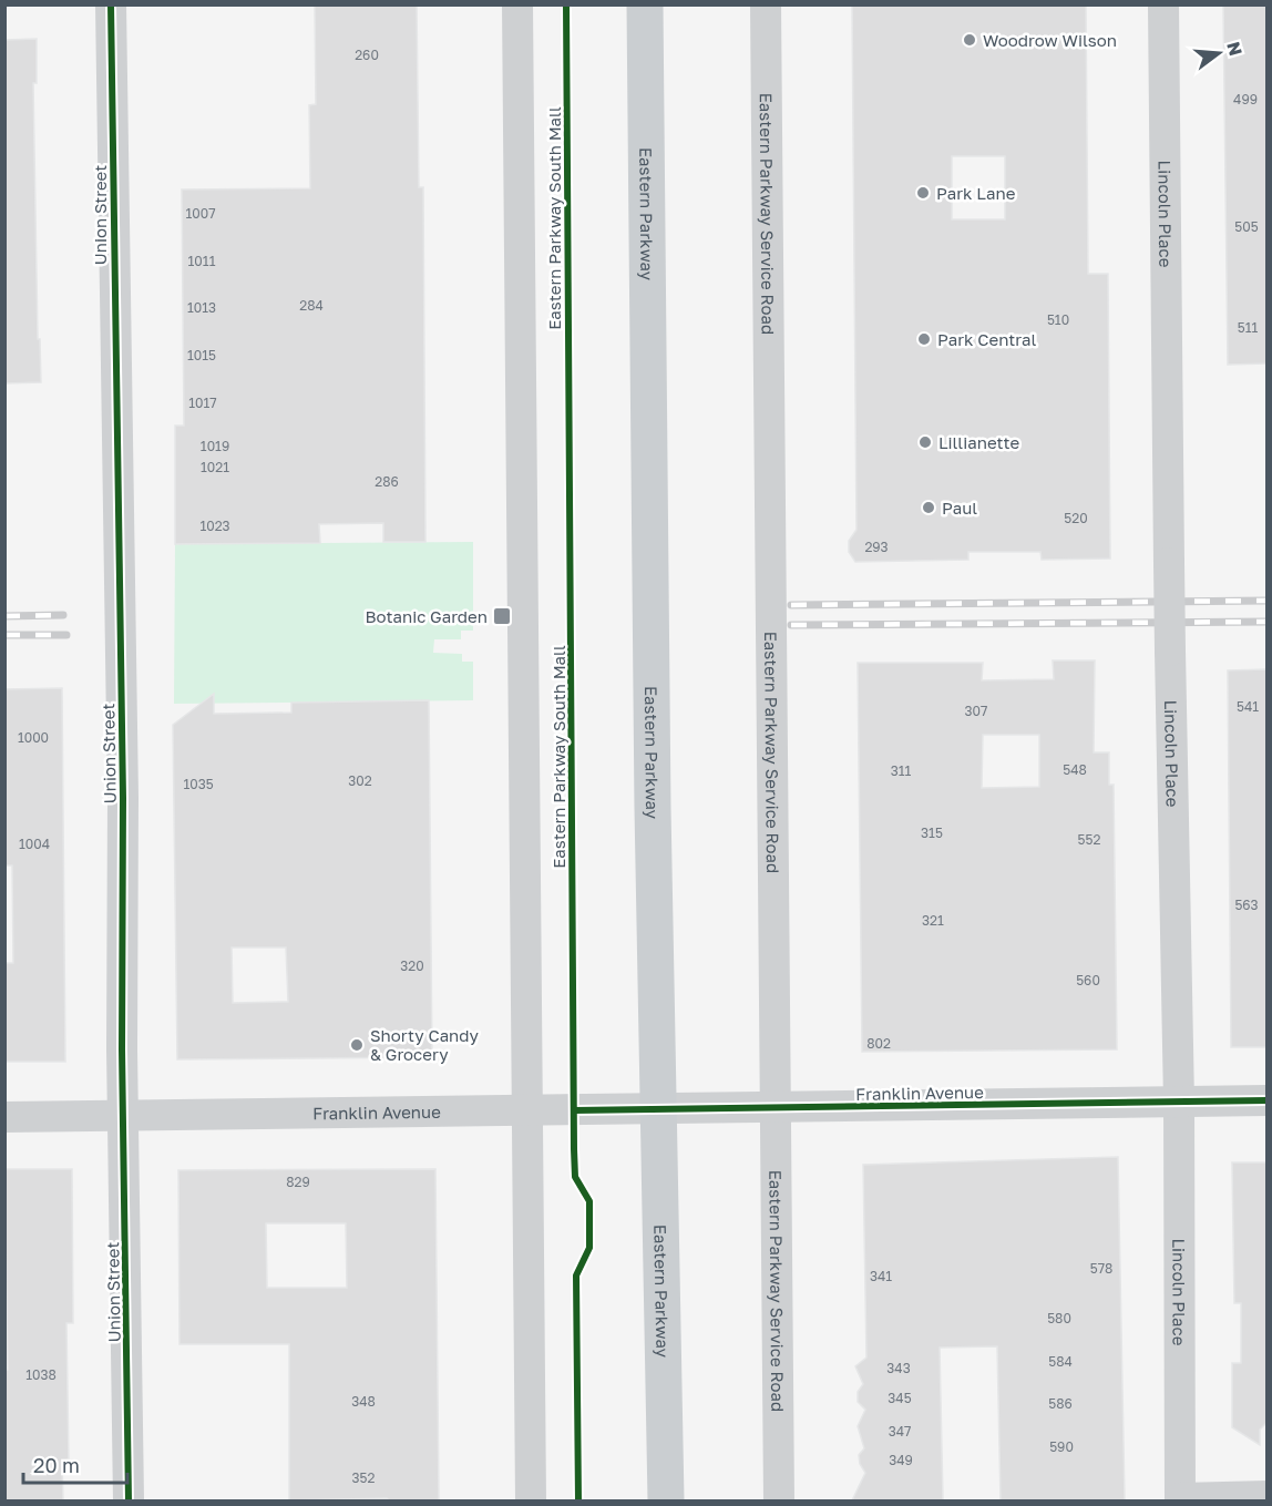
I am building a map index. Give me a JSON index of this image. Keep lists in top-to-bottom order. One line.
{"streets":{"main road":["Eastern Parkway"],"street":["Union Street","Eastern Parkway Service Road","Lincoln Place","Franklin Avenue"],"cycle path":["Eastern Parkway South Mall"]},"crossings":[["Union Street","Franklin Avenue"],["Eastern Parkway","Franklin Avenue"],["Eastern Parkway Service Road","Franklin Avenue"],["Lincoln Place","Franklin Avenue"]],"places":{"other":["Woodrow Wilson","Park Lane","Park Central","Lillianette","Paul","Shorty Candy & Grocery"],"transit":["Botanic Garden"]},"house_numbers":["260","499","1007","505","1011","284","1013","510","511","1015","1017","1019","1021","286","520","1023","293","541","307","1000","548","311","302","1035","315","552","1004","563","321","320","560","802","829","578","341","580","584","343","1038","345","348","586","347","590","349","352"],"scale_bar":"20 m","north":"right"}
